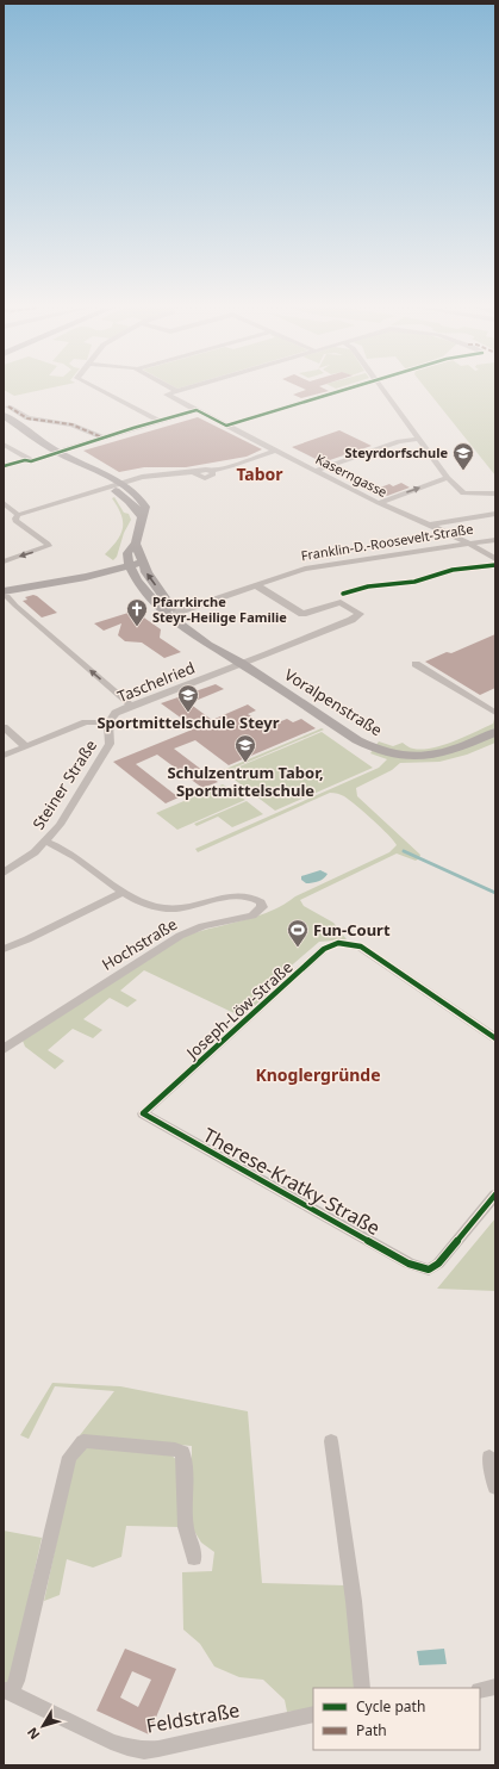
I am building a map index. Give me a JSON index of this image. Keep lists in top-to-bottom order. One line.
{"streets":{"main road":["Voralpenstraße"],"street":["Kaserngasse","Franklin-D.-Roosevelt-Straße","Taschelried","Steiner Straße","Hochstraße","Joseph-Löw-Straße","Therese-Kratky-Straße","Feldstraße"]},"crossings":[["Kaserngasse","Franklin-D.-Roosevelt-Straße"],["Franklin-D.-Roosevelt-Straße","Taschelried"],["Taschelried","Voralpenstraße"],["Taschelried","Steiner Straße"],["Steiner Straße","Hochstraße"],["Joseph-Löw-Straße","Therese-Kratky-Straße"]],"districts":["Tabor","Knoglergründe"],"places":{"school or university":["Steyrdorfschule","Sportmittelschule Steyr","Schulzentrum Tabor, Sportmittelschule"],"church":["Pfarrkirche Steyr-Heilige Familie"],"sports":["Fun-Court"]},"legend":["Cycle path","Path"],"north":"bottom left"}
